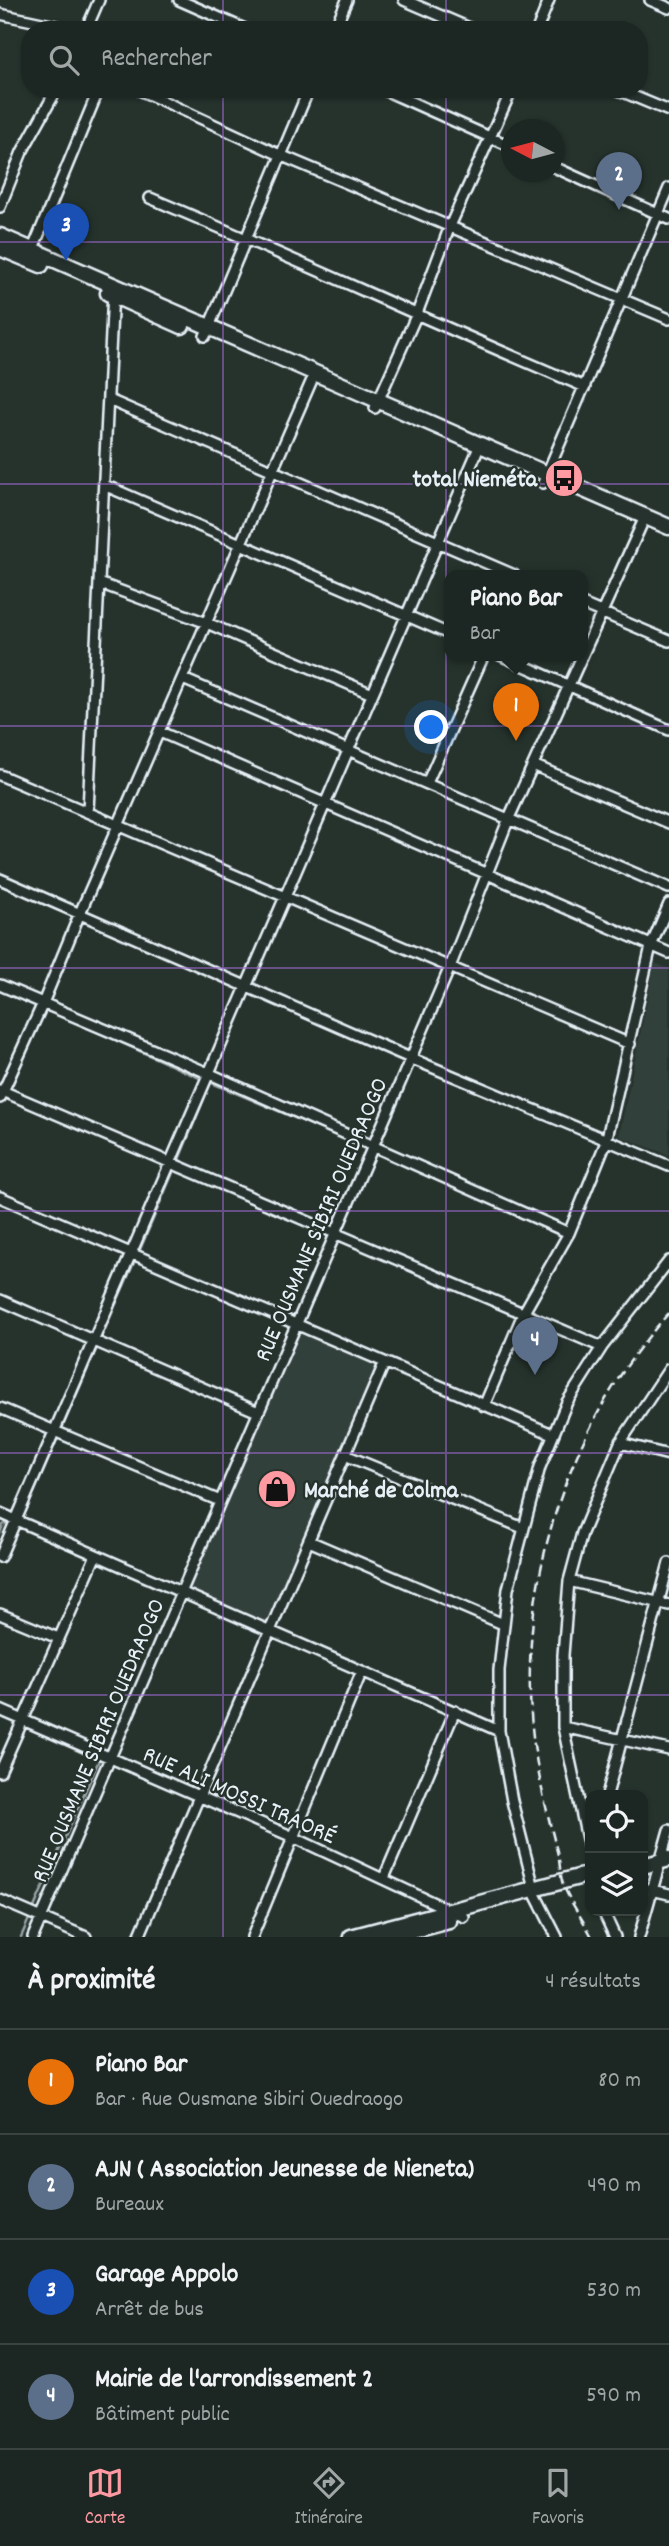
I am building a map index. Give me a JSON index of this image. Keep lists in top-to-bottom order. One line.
{"streets":{"street":["RUE OUSMANE SIBIRI OUEDRAOGO","RUE ALI MOSSI TRAORÉ"]},"crossings":[["RUE OUSMANE SIBIRI OUEDRAOGO","RUE ALI MOSSI TRAORÉ"]],"places":{"bus stop":["total Nieméta"],"shop":["Marché de Colma"]},"north":"left","page":{"search":"Rechercher","pins":["2","3","1","4"],"popup":["Piano Bar","Bar"],"heading":["À proximité","4 résultats"],"list":[{"mark":"1","name":"Piano Bar","note":"Bar · Rue Ousmane Sibiri Ouedraogo","value":"80 m"},{"mark":"2","name":"AJN ( Association Jeunesse de Nieneta)","note":"Bureaux","value":"490 m"},{"mark":"3","name":"Garage Appolo","note":"Arrêt de bus","value":"530 m"},{"mark":"4","name":"Mairie de l'arrondissement 2","note":"Bâtiment public","value":"590 m"}],"nav":["Carte","Itinéraire","Favoris"]}}
